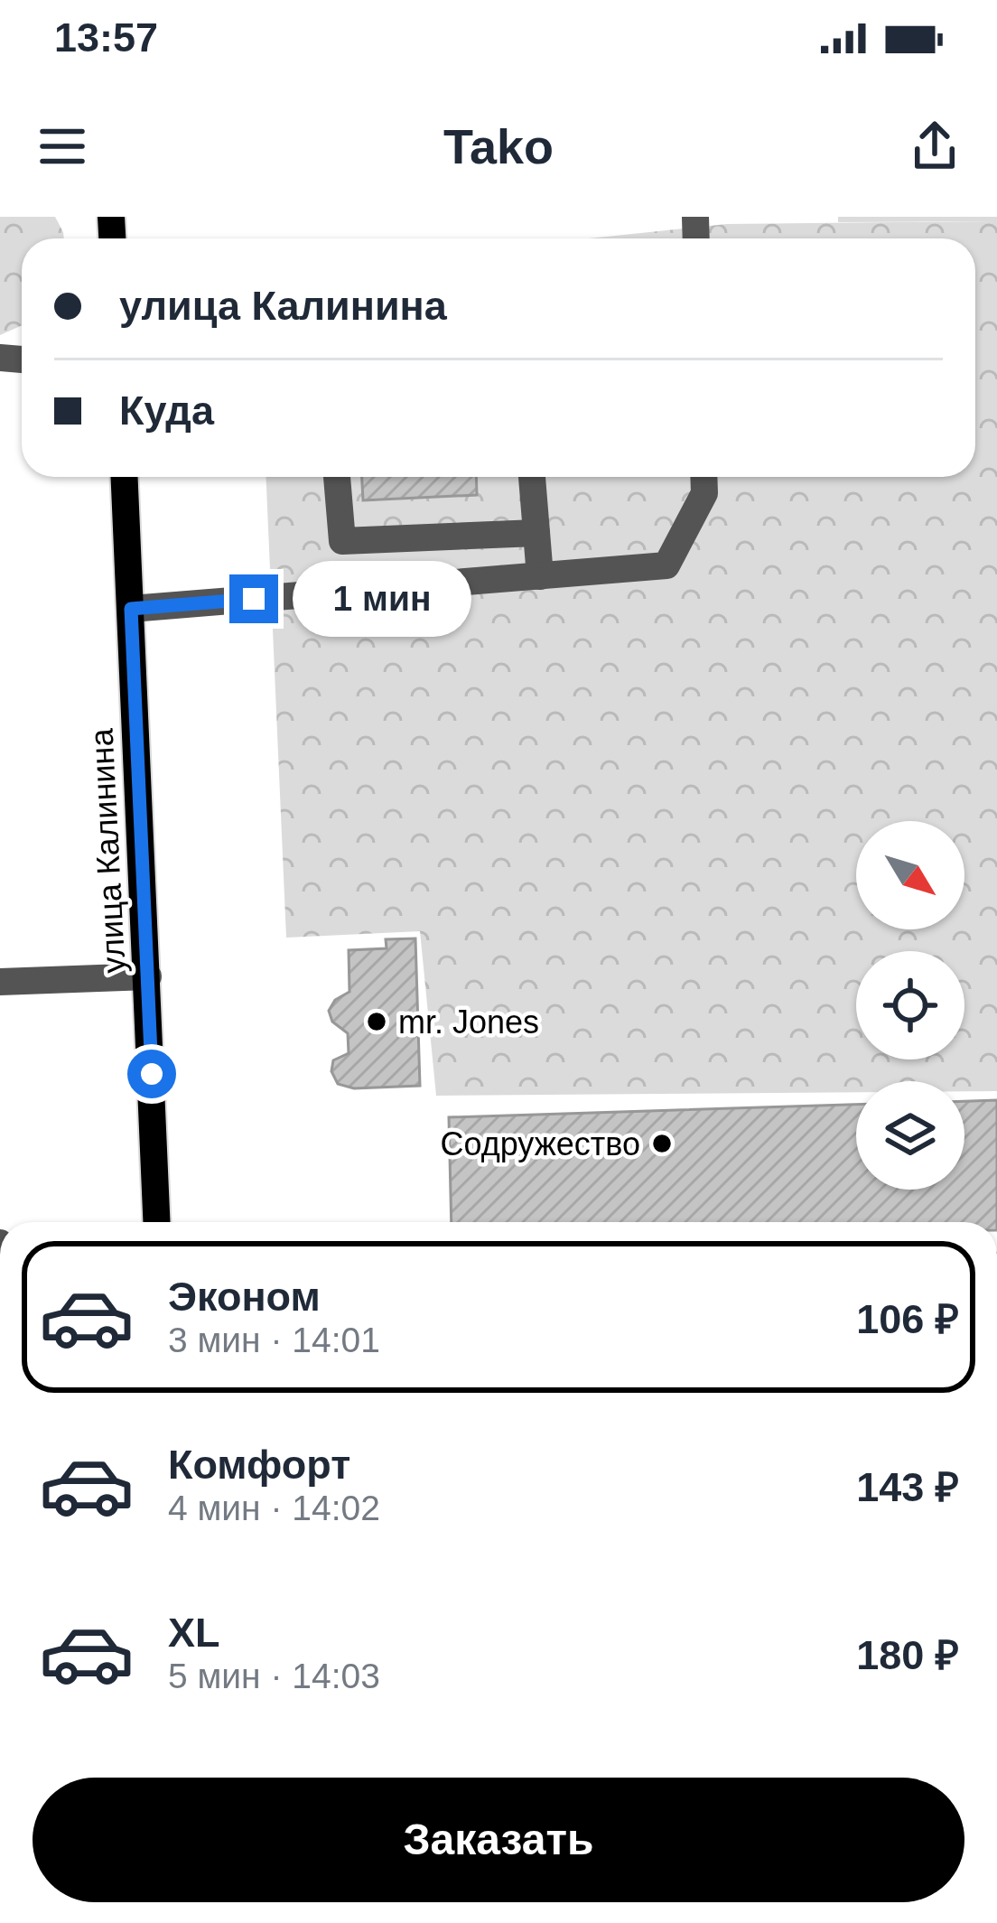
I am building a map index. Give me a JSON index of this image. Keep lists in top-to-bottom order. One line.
{"streets":{"main road":["улица Калинина"]},"places":["mr. Jones","Содружество"],"north":"bottom right","page":{"status":"13:57","header":"Tako","banner":["улица Калинина","Куда"],"bubble":"1 мин","list":[{"name":"Эконом","note":"3 мин · 14:01","value":"106 ₽"},{"name":"Комфорт","note":"4 мин · 14:02","value":"143 ₽"},{"name":"XL","note":"5 мин · 14:03","value":"180 ₽"}],"buttons":"Заказать"}}
